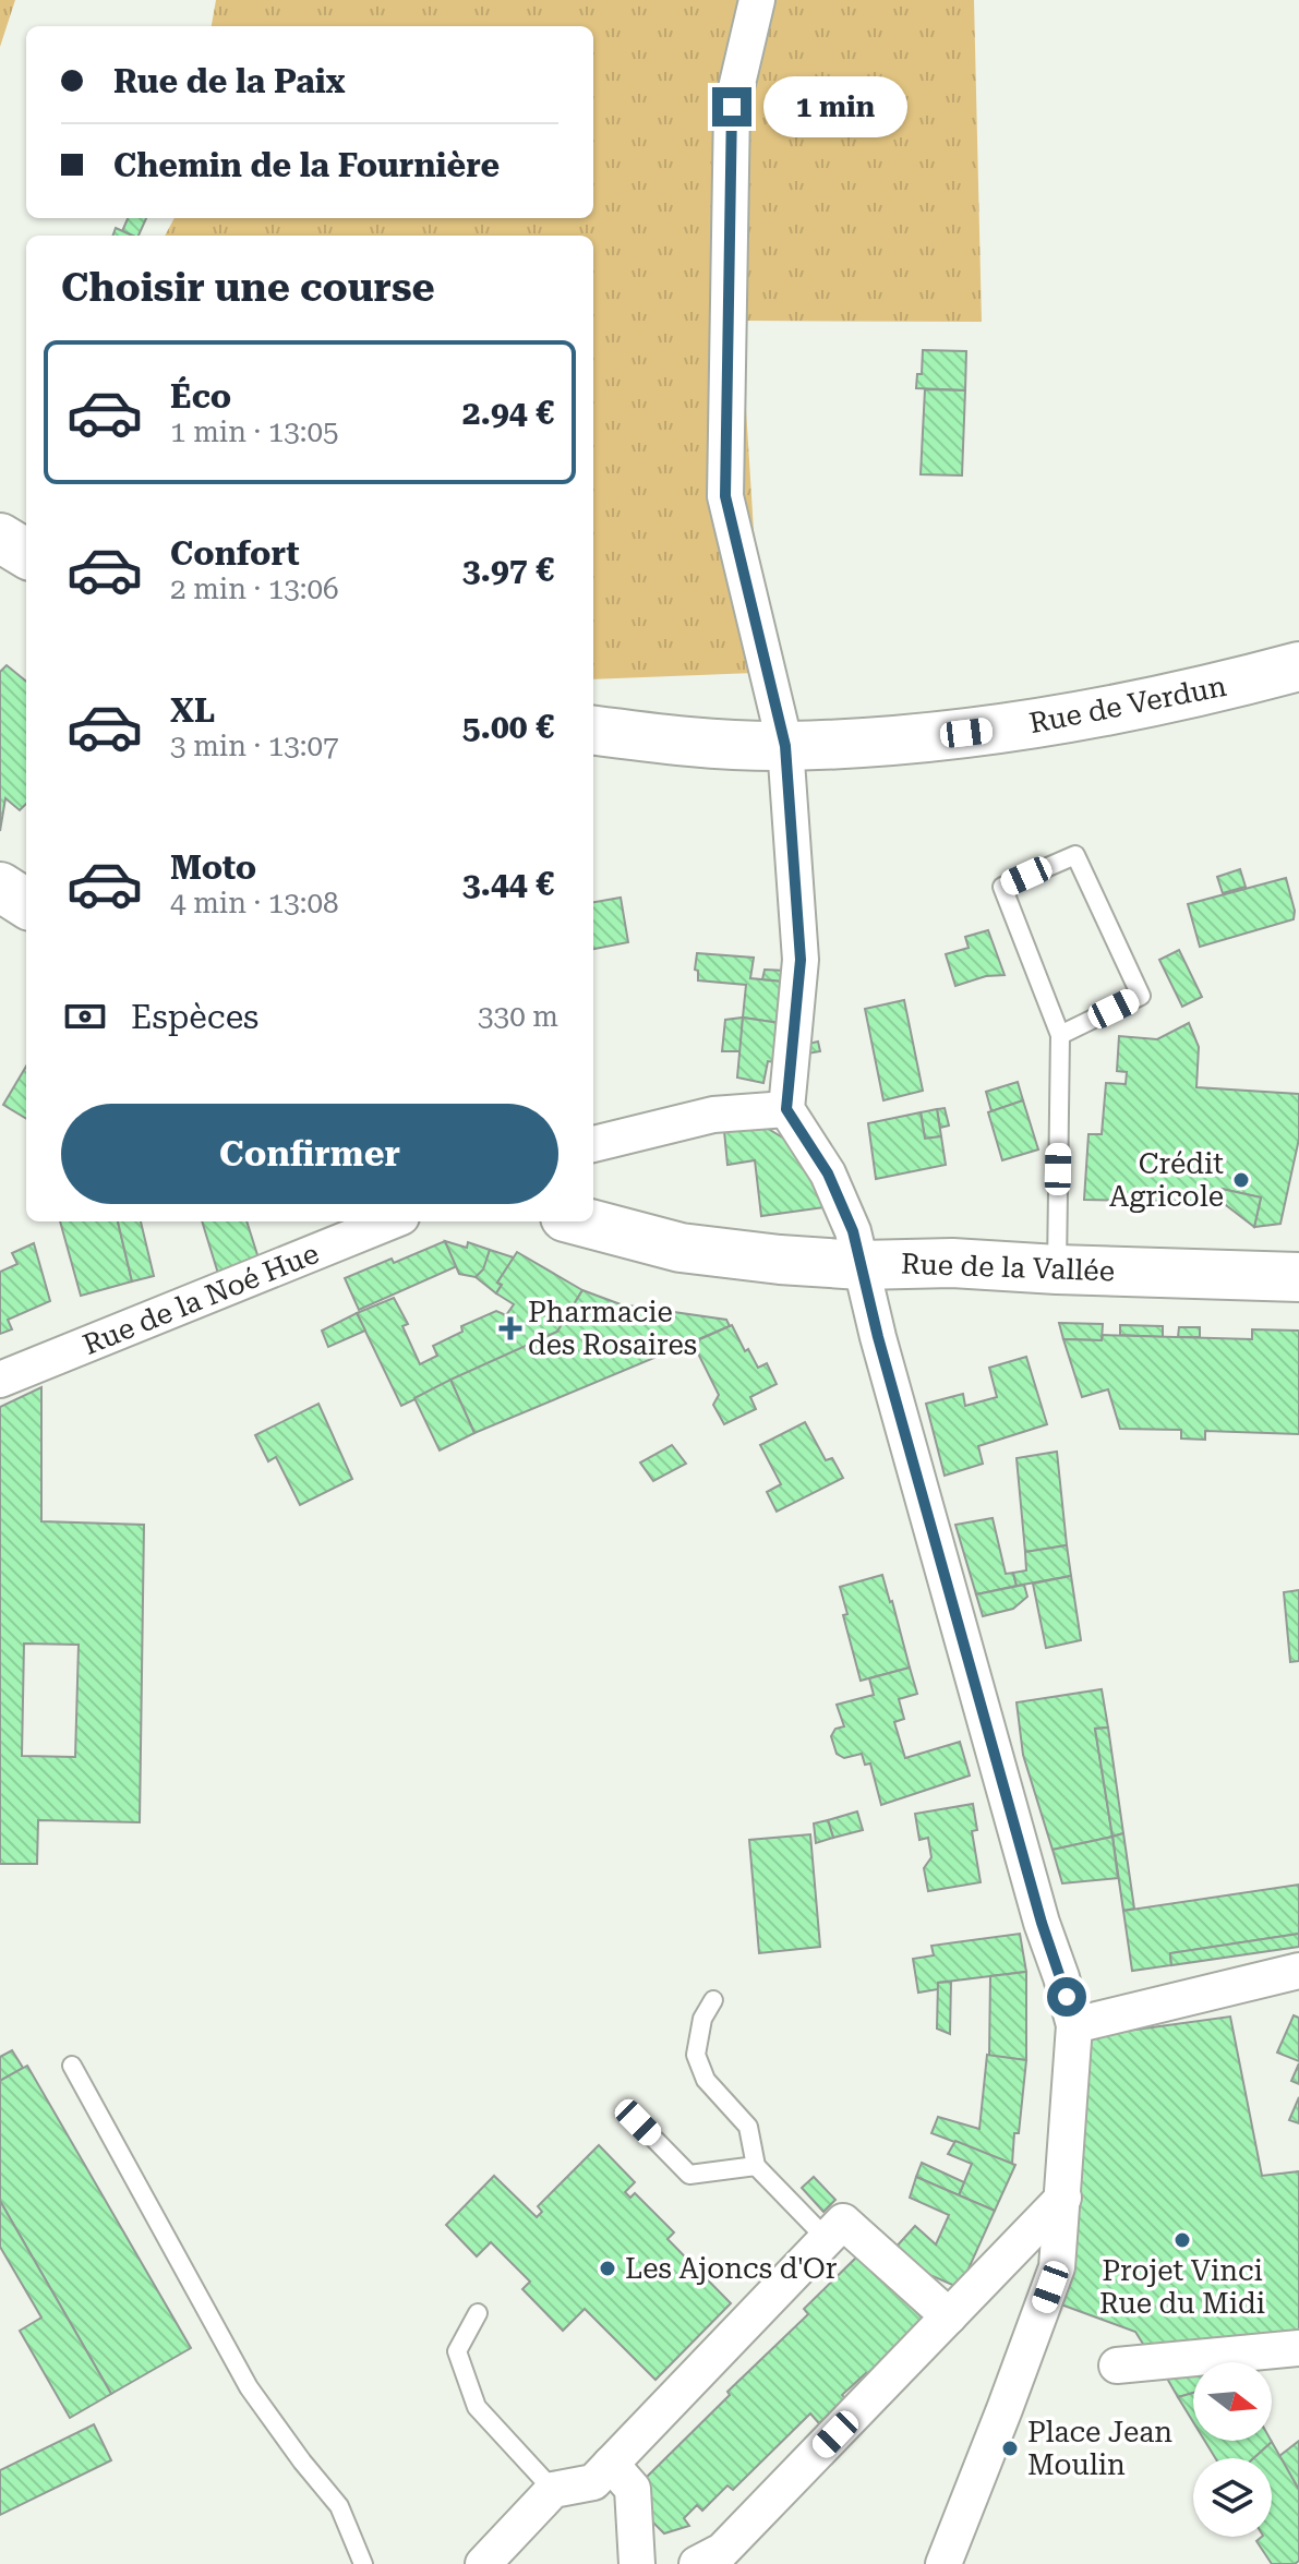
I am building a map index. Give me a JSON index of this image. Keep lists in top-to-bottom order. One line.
{"streets":{"street":["Rue de Verdun","Rue de la Vallée","Rue de la Noé Hue"]},"places":{"other":["Crédit Agricole","Projet Vinci Rue du Midi","Les Ajoncs d'Or","Place Jean Moulin"],"health":["Pharmacie des Rosaires"]},"north":"right","page":{"banner":["Rue de la Paix","Chemin de la Fournière"],"bubble":"1 min","heading":"Choisir une course","list":[{"name":"Éco","note":"1 min · 13:05","value":"2.94 €"},{"name":"Confort","note":"2 min · 13:06","value":"3.97 €"},{"name":"XL","note":"3 min · 13:07","value":"5.00 €"},{"name":"Moto","note":"4 min · 13:08","value":"3.44 €"}],"pay":["Espèces","330 m"],"buttons":"Confirmer"}}
